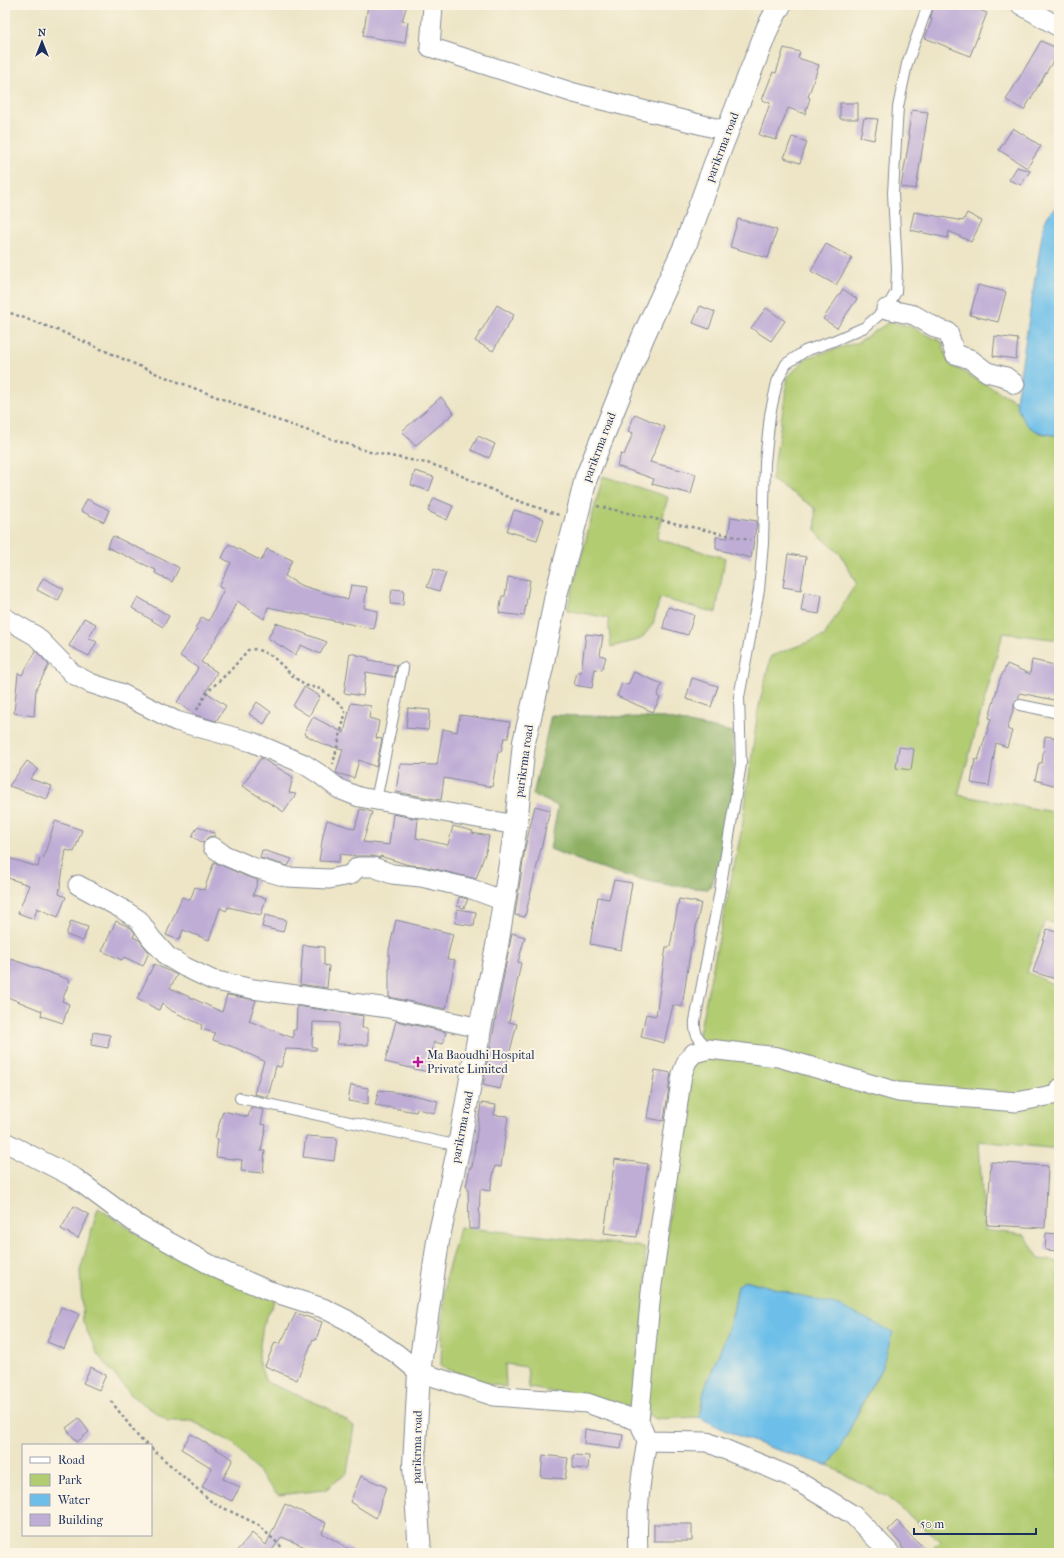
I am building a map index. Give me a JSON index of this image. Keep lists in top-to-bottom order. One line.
{"streets":{"street":["parikrma road"]},"places":{"health":["Ma Baoudhi Hospital Private Limited"]},"legend":["Road","Park","Water","Building"],"scale_bar":"50 m","north":"top"}
